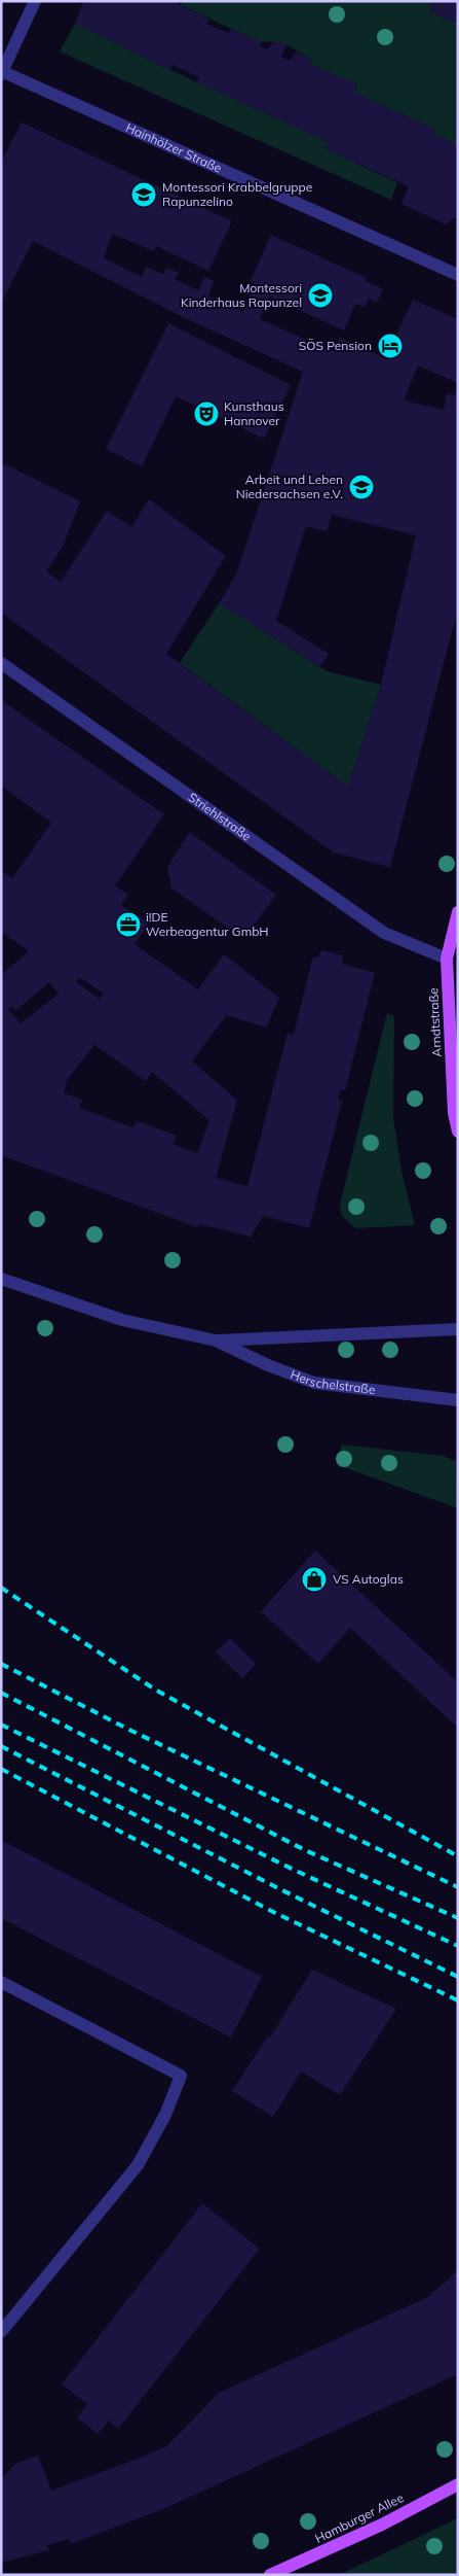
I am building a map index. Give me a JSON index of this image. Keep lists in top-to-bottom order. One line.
{"streets":{"main road":["Arndtstraße","Hamburger Allee"],"street":["Hainhölzer Straße","Striehlstraße","Herschelstraße"]},"crossings":[["Striehlstraße","Arndtstraße"]],"places":{"school or university":["Montessori Krabbelgruppe Rapunzelino","Montessori Kinderhaus Rapunzel","Arbeit und Leben Niedersachsen e.V."],"hotel":["SÖS Pension"],"theatre":["Kunsthaus Hannover"],"office":["i!DE Werbeagentur GmbH"],"shop":["VS Autoglas"]}}
